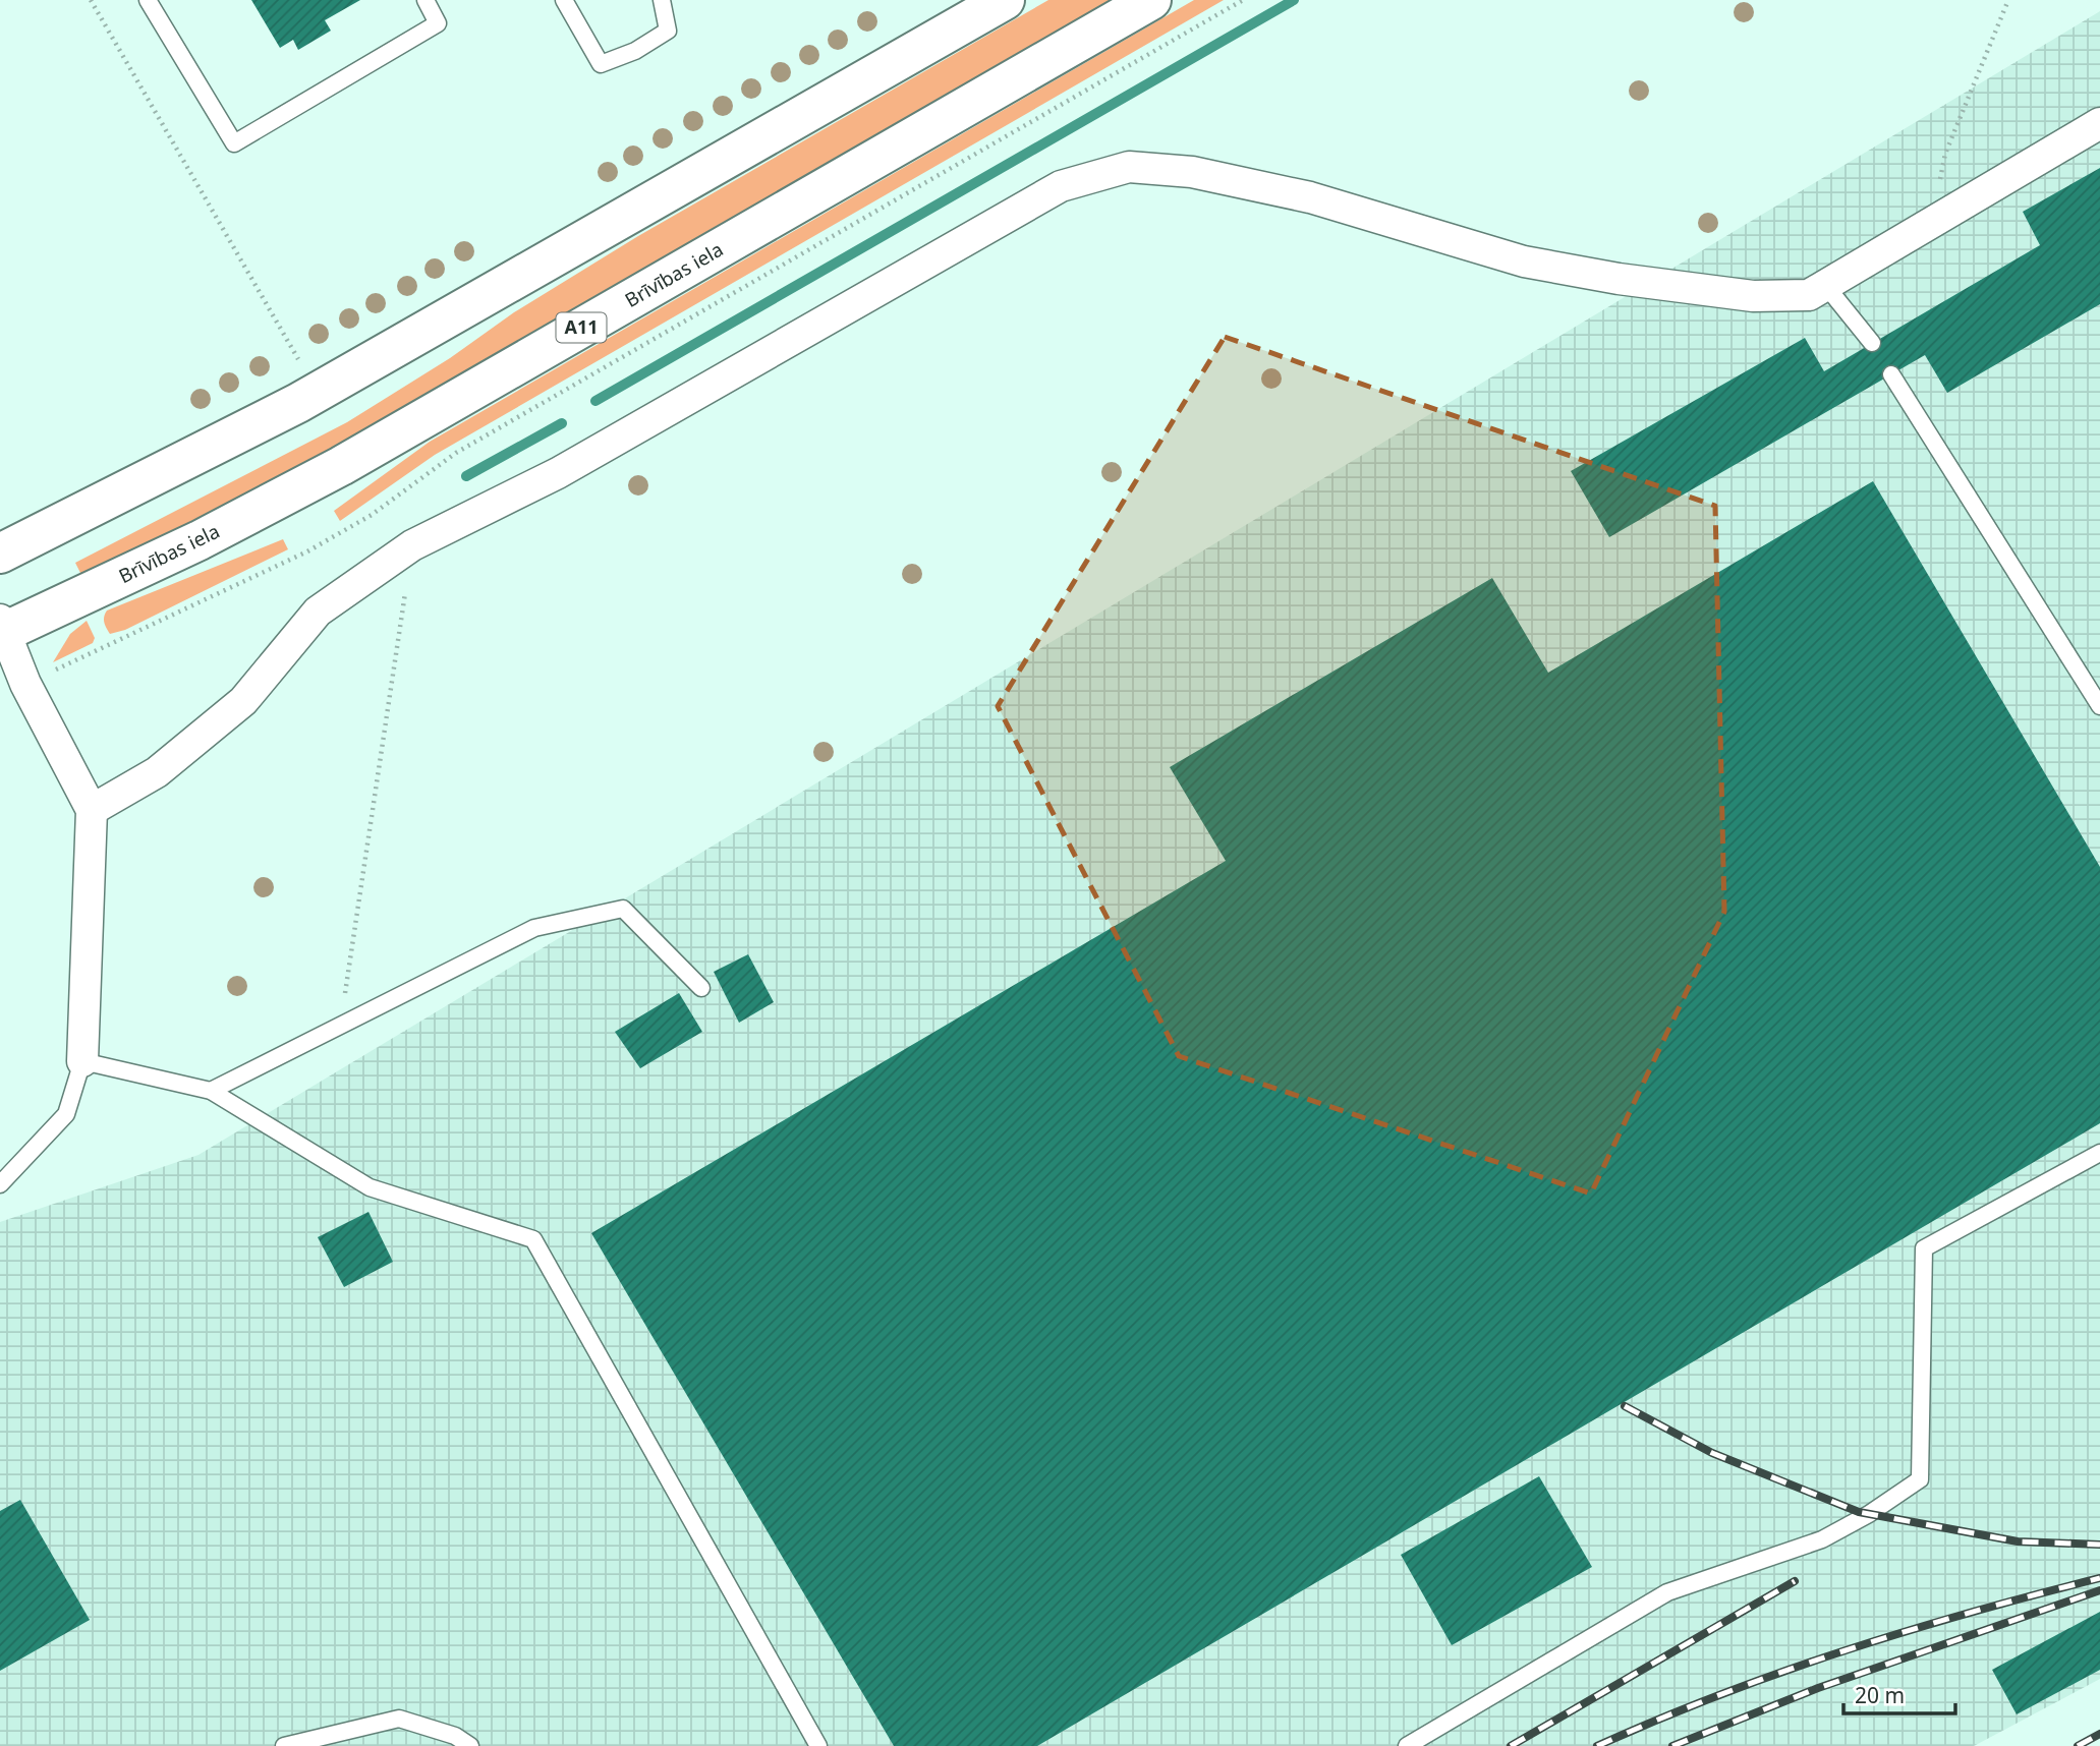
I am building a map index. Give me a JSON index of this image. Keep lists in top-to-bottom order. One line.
{"streets":{"highway":["Brīvības iela","A11"]},"scale_bar":"20 m"}
